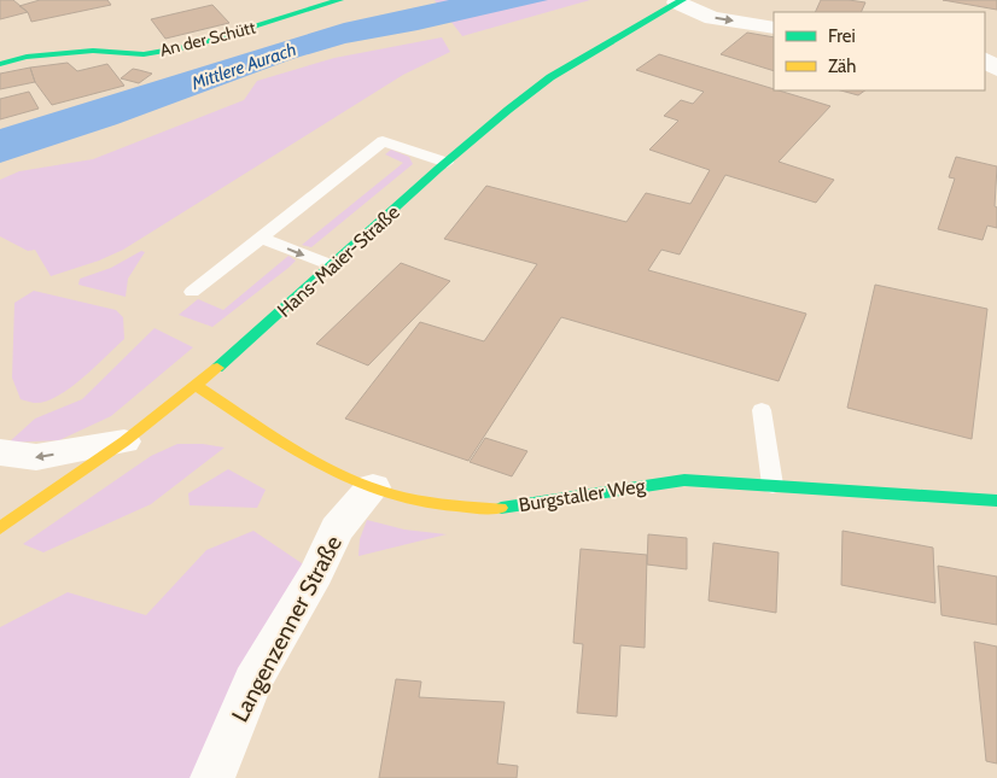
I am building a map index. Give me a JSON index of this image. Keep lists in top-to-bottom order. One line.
{"streets":{"street":["An der Schütt","Hans-Maier-Straße","Burgstaller Weg","Langenzenner Straße"]},"crossings":[["Hans-Maier-Straße","Burgstaller Weg"],["Burgstaller Weg","Langenzenner Straße"]],"water":["Mittlere Aurach"],"legend":["Frei","Zäh"]}
